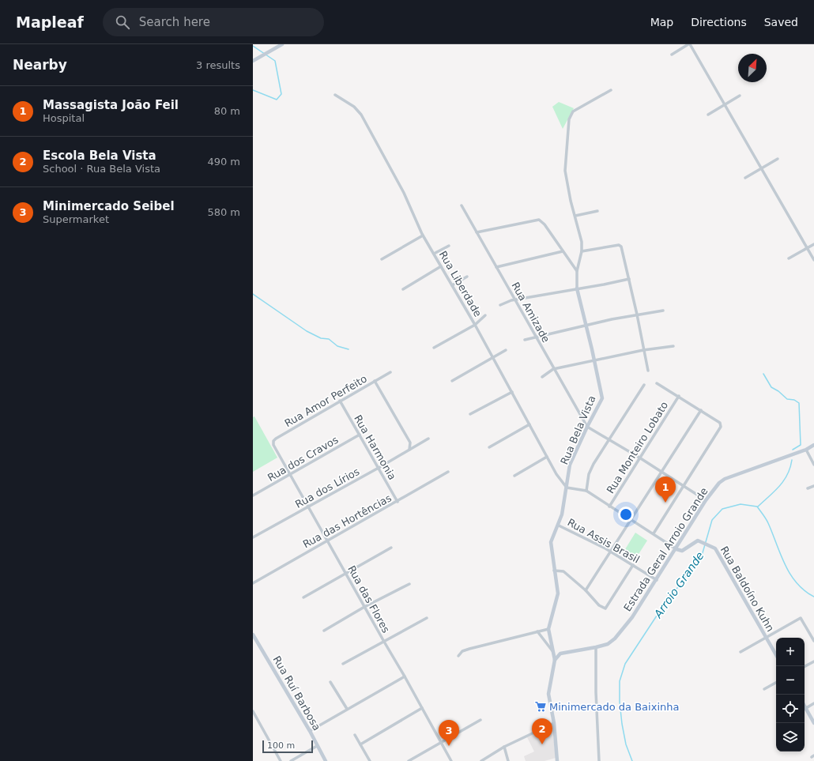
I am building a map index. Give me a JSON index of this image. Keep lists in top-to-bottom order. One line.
{"streets":{"street":["Rua Liberdade","Rua Amizade","Rua Amor Perfeito","Rua Bela Vista","Rua Harmonia","Rua Monteiro Lobato","Rua dos Cravos","Rua dos Lírios","Rua das Hortências","Rua Assis Brasil","Estrada Geral Arroio Grande","Rua Baldoíno Kuhn","Rua das Flores","Rua Ruí Barbosa"]},"crossings":[["Rua Liberdade","Rua Bela Vista"],["Rua Amizade","Rua Bela Vista"],["Rua Amor Perfeito","Rua Harmonia"],["Rua Amor Perfeito","Rua das Flores"],["Rua Bela Vista","Rua Assis Brasil"],["Rua Bela Vista","Estrada Geral Arroio Grande"],["Rua Harmonia","Rua dos Cravos"],["Rua Harmonia","Rua dos Lírios"],["Rua Harmonia","Rua das Hortências"],["Rua dos Cravos","Rua das Flores"],["Rua dos Lírios","Rua das Flores"],["Rua das Hortências","Rua das Flores"],["Rua Assis Brasil","Estrada Geral Arroio Grande"],["Estrada Geral Arroio Grande","Rua Baldoíno Kuhn"]],"water":["Arroio Grande"],"places":{"supermarket":["Minimercado da Baixinha"]},"scale_bar":"100 m","north":"top right","page":{"header":"Mapleaf","search":"Search here","nav":["Map","Directions","Saved"],"heading":["Nearby","3 results"],"list":[{"mark":"1","name":"Massagista João Feil","note":"Hospital","value":"80 m"},{"mark":"2","name":"Escola Bela Vista","note":"School · Rua Bela Vista","value":"490 m"},{"mark":"3","name":"Minimercado Seibel","note":"Supermarket","value":"580 m"}],"pins":["1","2","3"],"map_buttons":["+","−"],"scale":"100 m"}}
